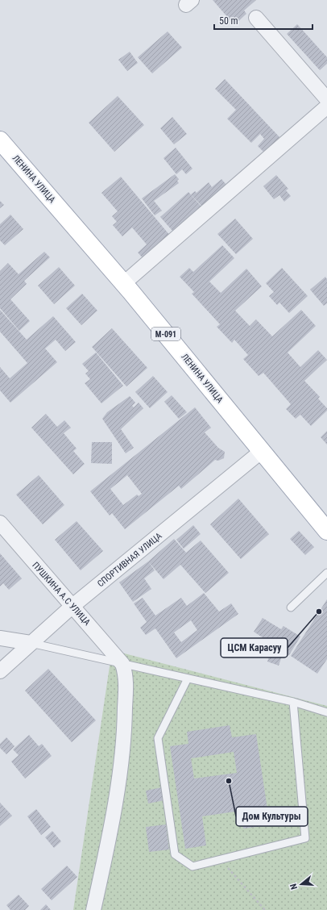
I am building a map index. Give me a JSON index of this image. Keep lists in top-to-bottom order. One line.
{"streets":{"main road":["ЛЕНИНА УЛИЦА","М-091"],"street":["СПОРТИВНАЯ УЛИЦА","ПУШКИНА А.С УЛИЦА"]},"crossings":[["ЛЕНИНА УЛИЦА","СПОРТИВНАЯ УЛИЦА"],["СПОРТИВНАЯ УЛИЦА","ПУШКИНА А.С УЛИЦА"]],"places":["ЦСМ Карасуу","Дом Культуры"],"scale_bar":"50 m","north":"left"}
